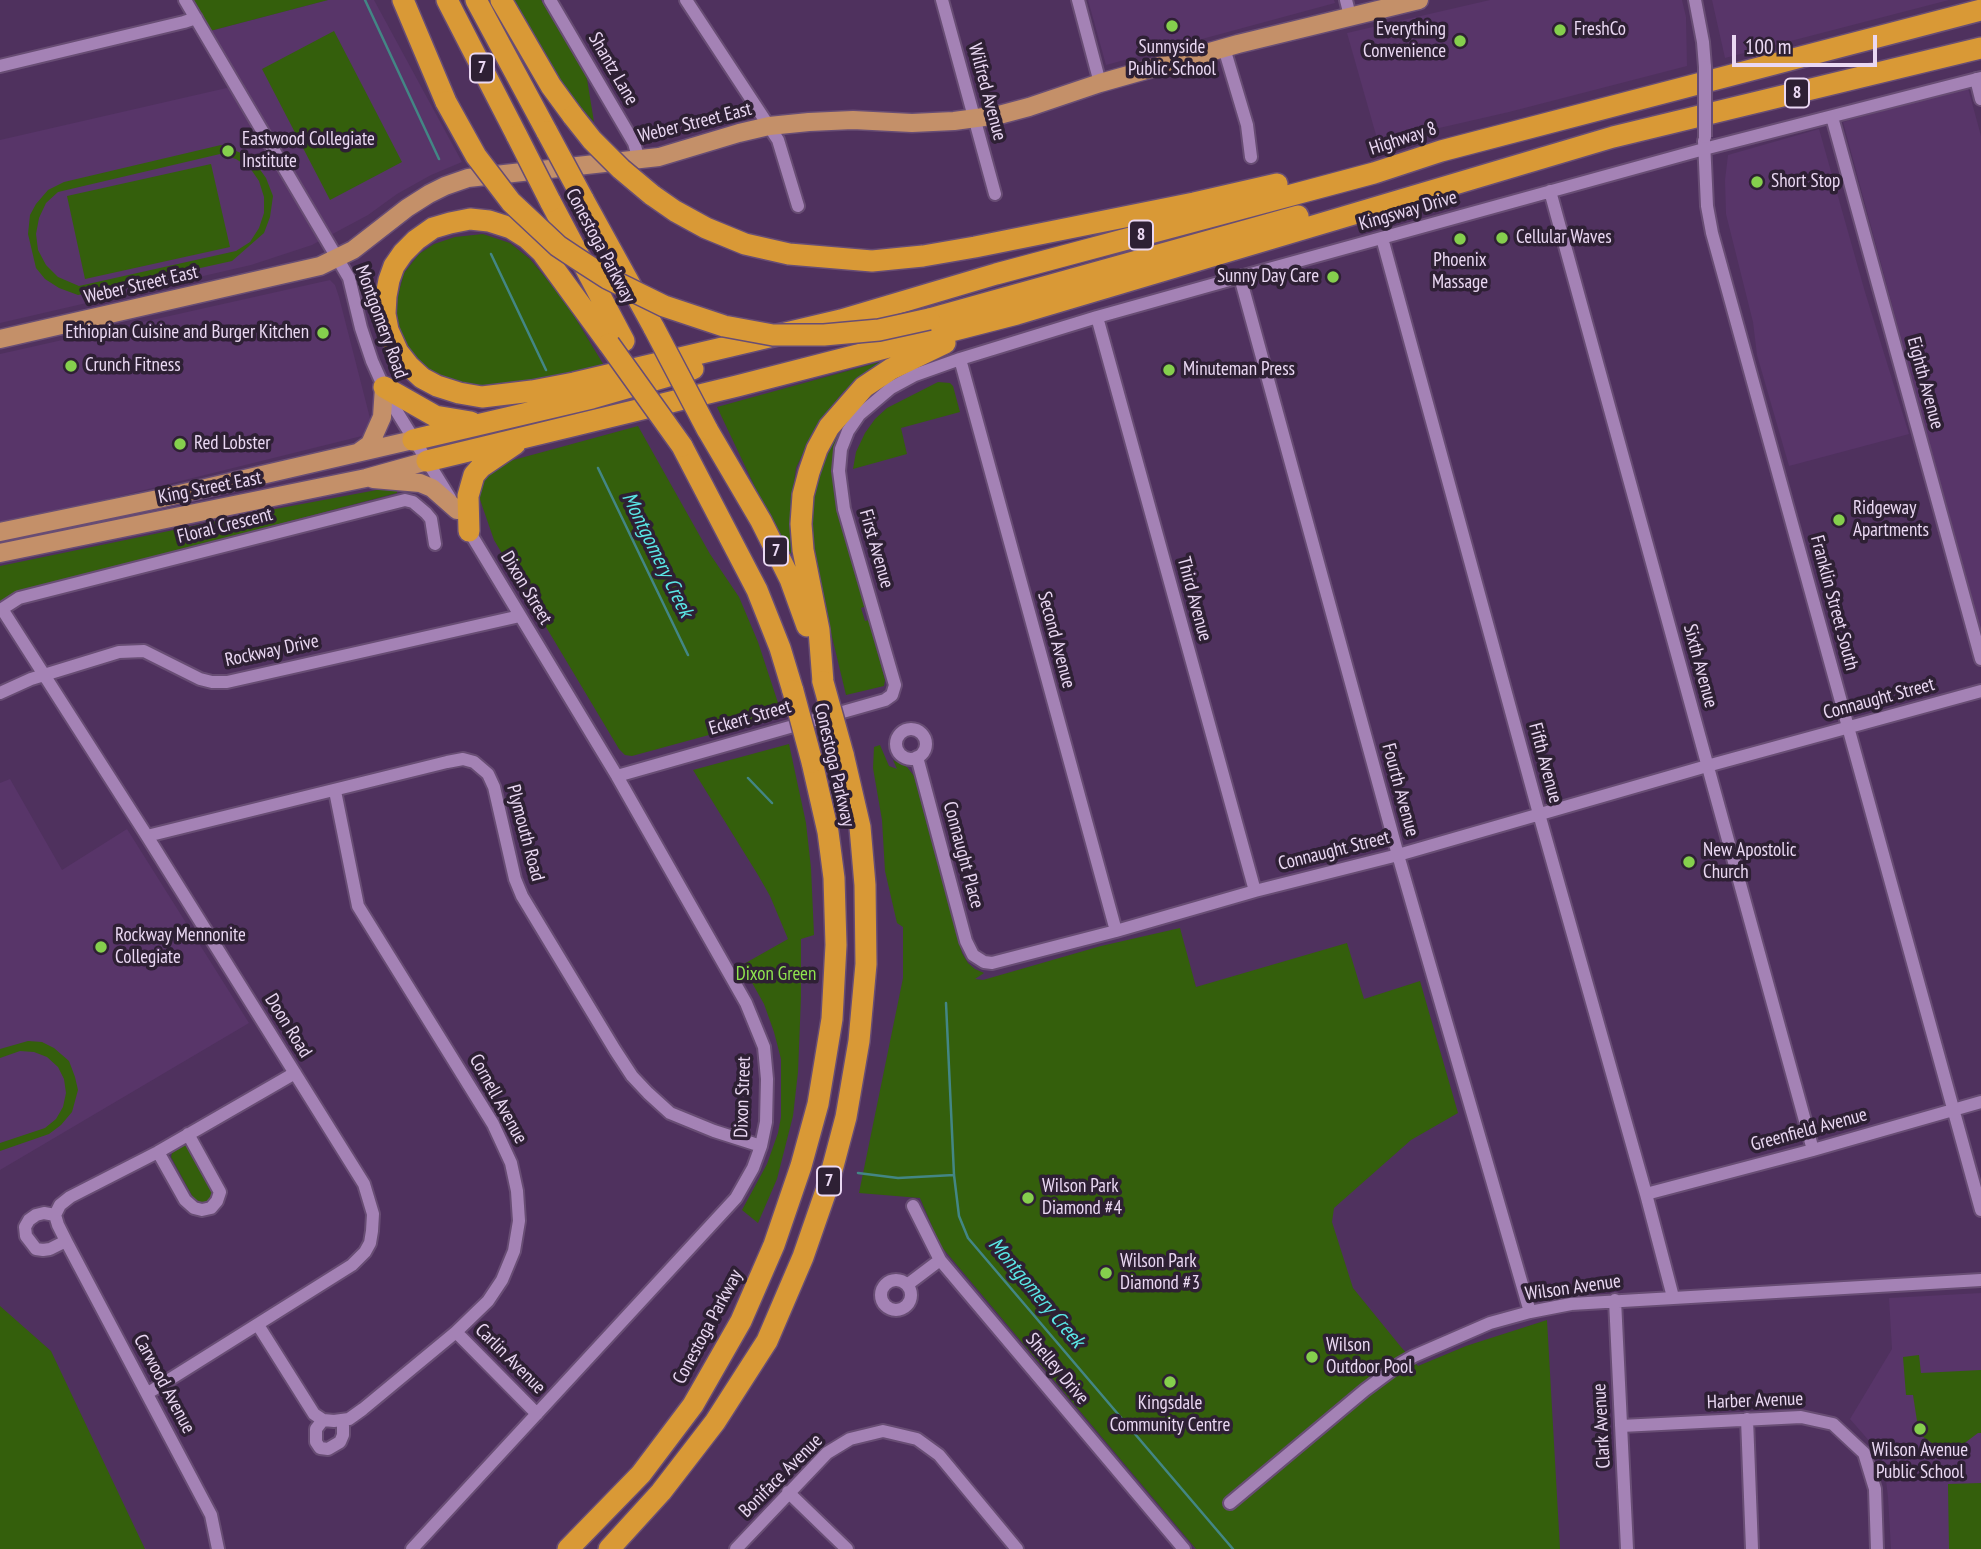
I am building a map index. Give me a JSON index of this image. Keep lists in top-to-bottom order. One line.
{"streets":{"highway":["7","8","Highway 8","Conestoga Parkway"],"main road":["Weber Street East","King Street East"],"street":["Shantz Lane","Wilfred Avenue","Kingsway Drive","Montgomery Road","Eighth Avenue","Floral Crescent","First Avenue","Dixon Street","Third Avenue","Franklin Street South","Second Avenue","Rockway Drive","Sixth Avenue","Connaught Street","Eckert Street","Fifth Avenue","Fourth Avenue","Plymouth Road","Connaught Place","Doon Road","Cornell Avenue","Greenfield Avenue","Wilson Avenue","Carlin Avenue","Shelley Drive","Carwood Avenue","Harber Avenue","Clark Avenue","Boniface Avenue"]},"crossings":[["Shantz Lane","Weber Street East"],["Wilfred Avenue","Weber Street East"],["Weber Street East","Montgomery Road"],["Kingsway Drive","Eighth Avenue"],["Kingsway Drive","First Avenue"],["Kingsway Drive","Third Avenue"],["Kingsway Drive","Franklin Street South"],["Kingsway Drive","Second Avenue"],["Kingsway Drive","Sixth Avenue"],["Kingsway Drive","Fifth Avenue"],["Kingsway Drive","Fourth Avenue"],["Montgomery Road","King Street East"],["Montgomery Road","Dixon Street"],["King Street East","Dixon Street"],["Floral Crescent","Doon Road"],["First Avenue","Eckert Street"],["Dixon Street","Rockway Drive"],["Dixon Street","Eckert Street"],["Dixon Street","Plymouth Road"],["Dixon Street","Carlin Avenue"],["Third Avenue","Connaught Street"],["Franklin Street South","Connaught Street"],["Franklin Street South","Greenfield Avenue"],["Second Avenue","Connaught Street"],["Rockway Drive","Doon Road"],["Sixth Avenue","Connaught Street"],["Sixth Avenue","Greenfield Avenue"],["Connaught Street","Fifth Avenue"],["Connaught Street","Fourth Avenue"],["Connaught Street","Connaught Place"],["Fifth Avenue","Greenfield Avenue"],["Fifth Avenue","Wilson Avenue"],["Fourth Avenue","Wilson Avenue"],["Plymouth Road","Doon Road"],["Plymouth Road","Cornell Avenue"],["Doon Road","Carwood Avenue"],["Cornell Avenue","Carlin Avenue"],["Wilson Avenue","Clark Avenue"],["Harber Avenue","Clark Avenue"]],"water":["Montgomery Creek"],"parks":["Dixon Green"],"places":["Sunnyside Public School","FreshCo","Everything Convenience","Eastwood Collegiate Institute","Short Stop","Cellular Waves","Phoenix Massage","Sunny Day Care","Ethiopian Cuisine and Burger Kitchen","Crunch Fitness","Minuteman Press","Red Lobster","Ridgeway Apartments","New Apostolic Church","Rockway Mennonite Collegiate","Wilson Park Diamond #4","Wilson Park Diamond #3","Wilson Outdoor Pool","Kingsdale Community Centre","Wilson Avenue Public School"],"scale_bar":"100 m"}
